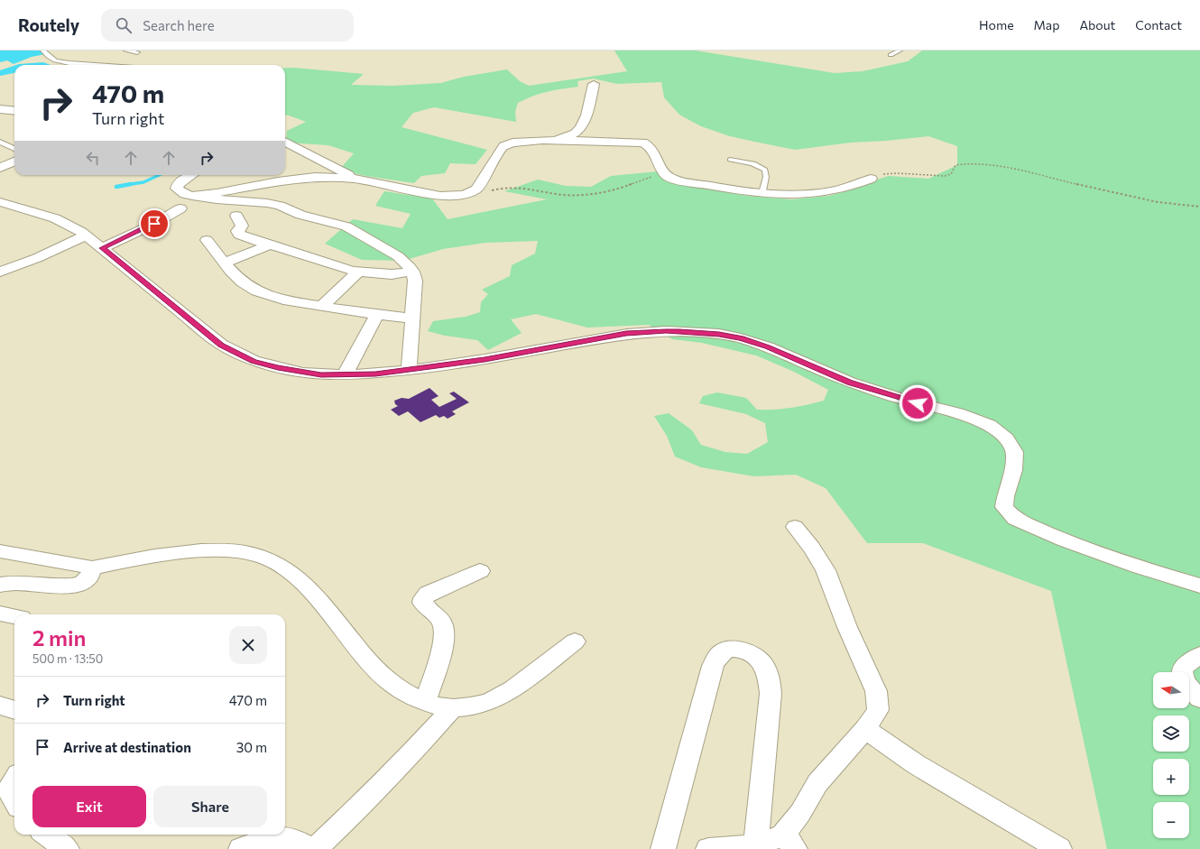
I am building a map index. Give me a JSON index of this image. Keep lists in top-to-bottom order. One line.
{"north":"left","page":{"header":"Routely","search":"Search here","nav":["Home","Map","About","Contact"],"turn":["470 m","Turn right"],"heading":["2 min","500 m · 13:50"],"map_buttons":["+","−"],"list":[{"name":"Turn right","value":"470 m"},{"name":"Arrive at destination","value":"30 m"}],"buttons":["Exit","Share"]}}
